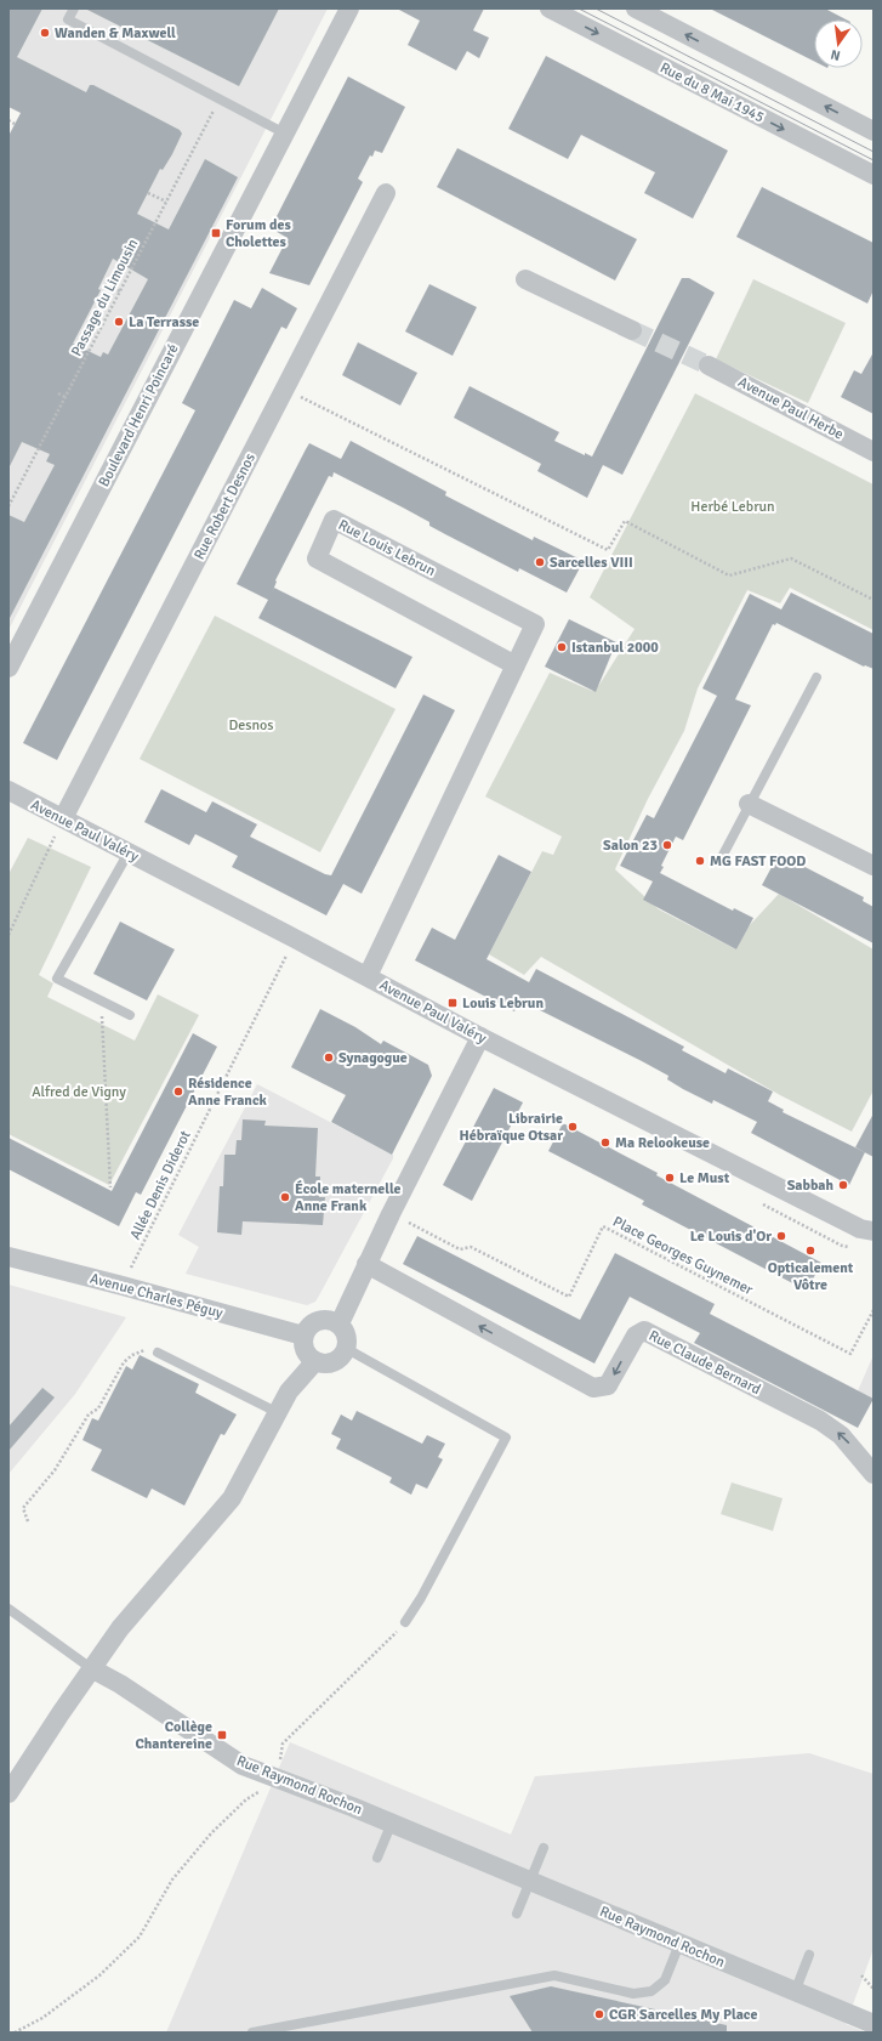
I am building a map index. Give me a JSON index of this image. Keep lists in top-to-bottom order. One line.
{"streets":{"street":["Rue du 8 Mai 1945","Avenue Paul Herbe","Boulevard Henri Poincaré","Rue Robert Desnos","Rue Louis Lebrun","Avenue Paul Valéry","Avenue Charles Péguy","Rue Claude Bernard","Rue Raymond Rochon"],"path":["Passage du Limousin","Allée Denis Diderot","Place Georges Guynemer"]},"crossings":[["Rue Robert Desnos","Avenue Paul Valéry"],["Rue Louis Lebrun","Avenue Paul Valéry"],["Avenue Paul Valéry","Allée Denis Diderot"],["Allée Denis Diderot","Avenue Charles Péguy"]],"one_way":["Rue Claude Bernard"],"parks":["Herbé Lebrun","Desnos","Alfred de Vigny"],"places":{"other":["Wanden & Maxwell","La Terrasse","Sarcelles VIII","Istanbul 2000","Salon 23","MG FAST FOOD","Synagogue","Résidence Anne Franck","Librairie Hébraïque Otsar","Ma Relookeuse","Le Must","Sabbah","École maternelle Anne Frank","Le Louis d'Or","Opticalement Vôtre","CGR Sarcelles My Place"],"transit":["Forum des Cholettes","Louis Lebrun","Collège Chantereine"]},"north":"bottom"}
